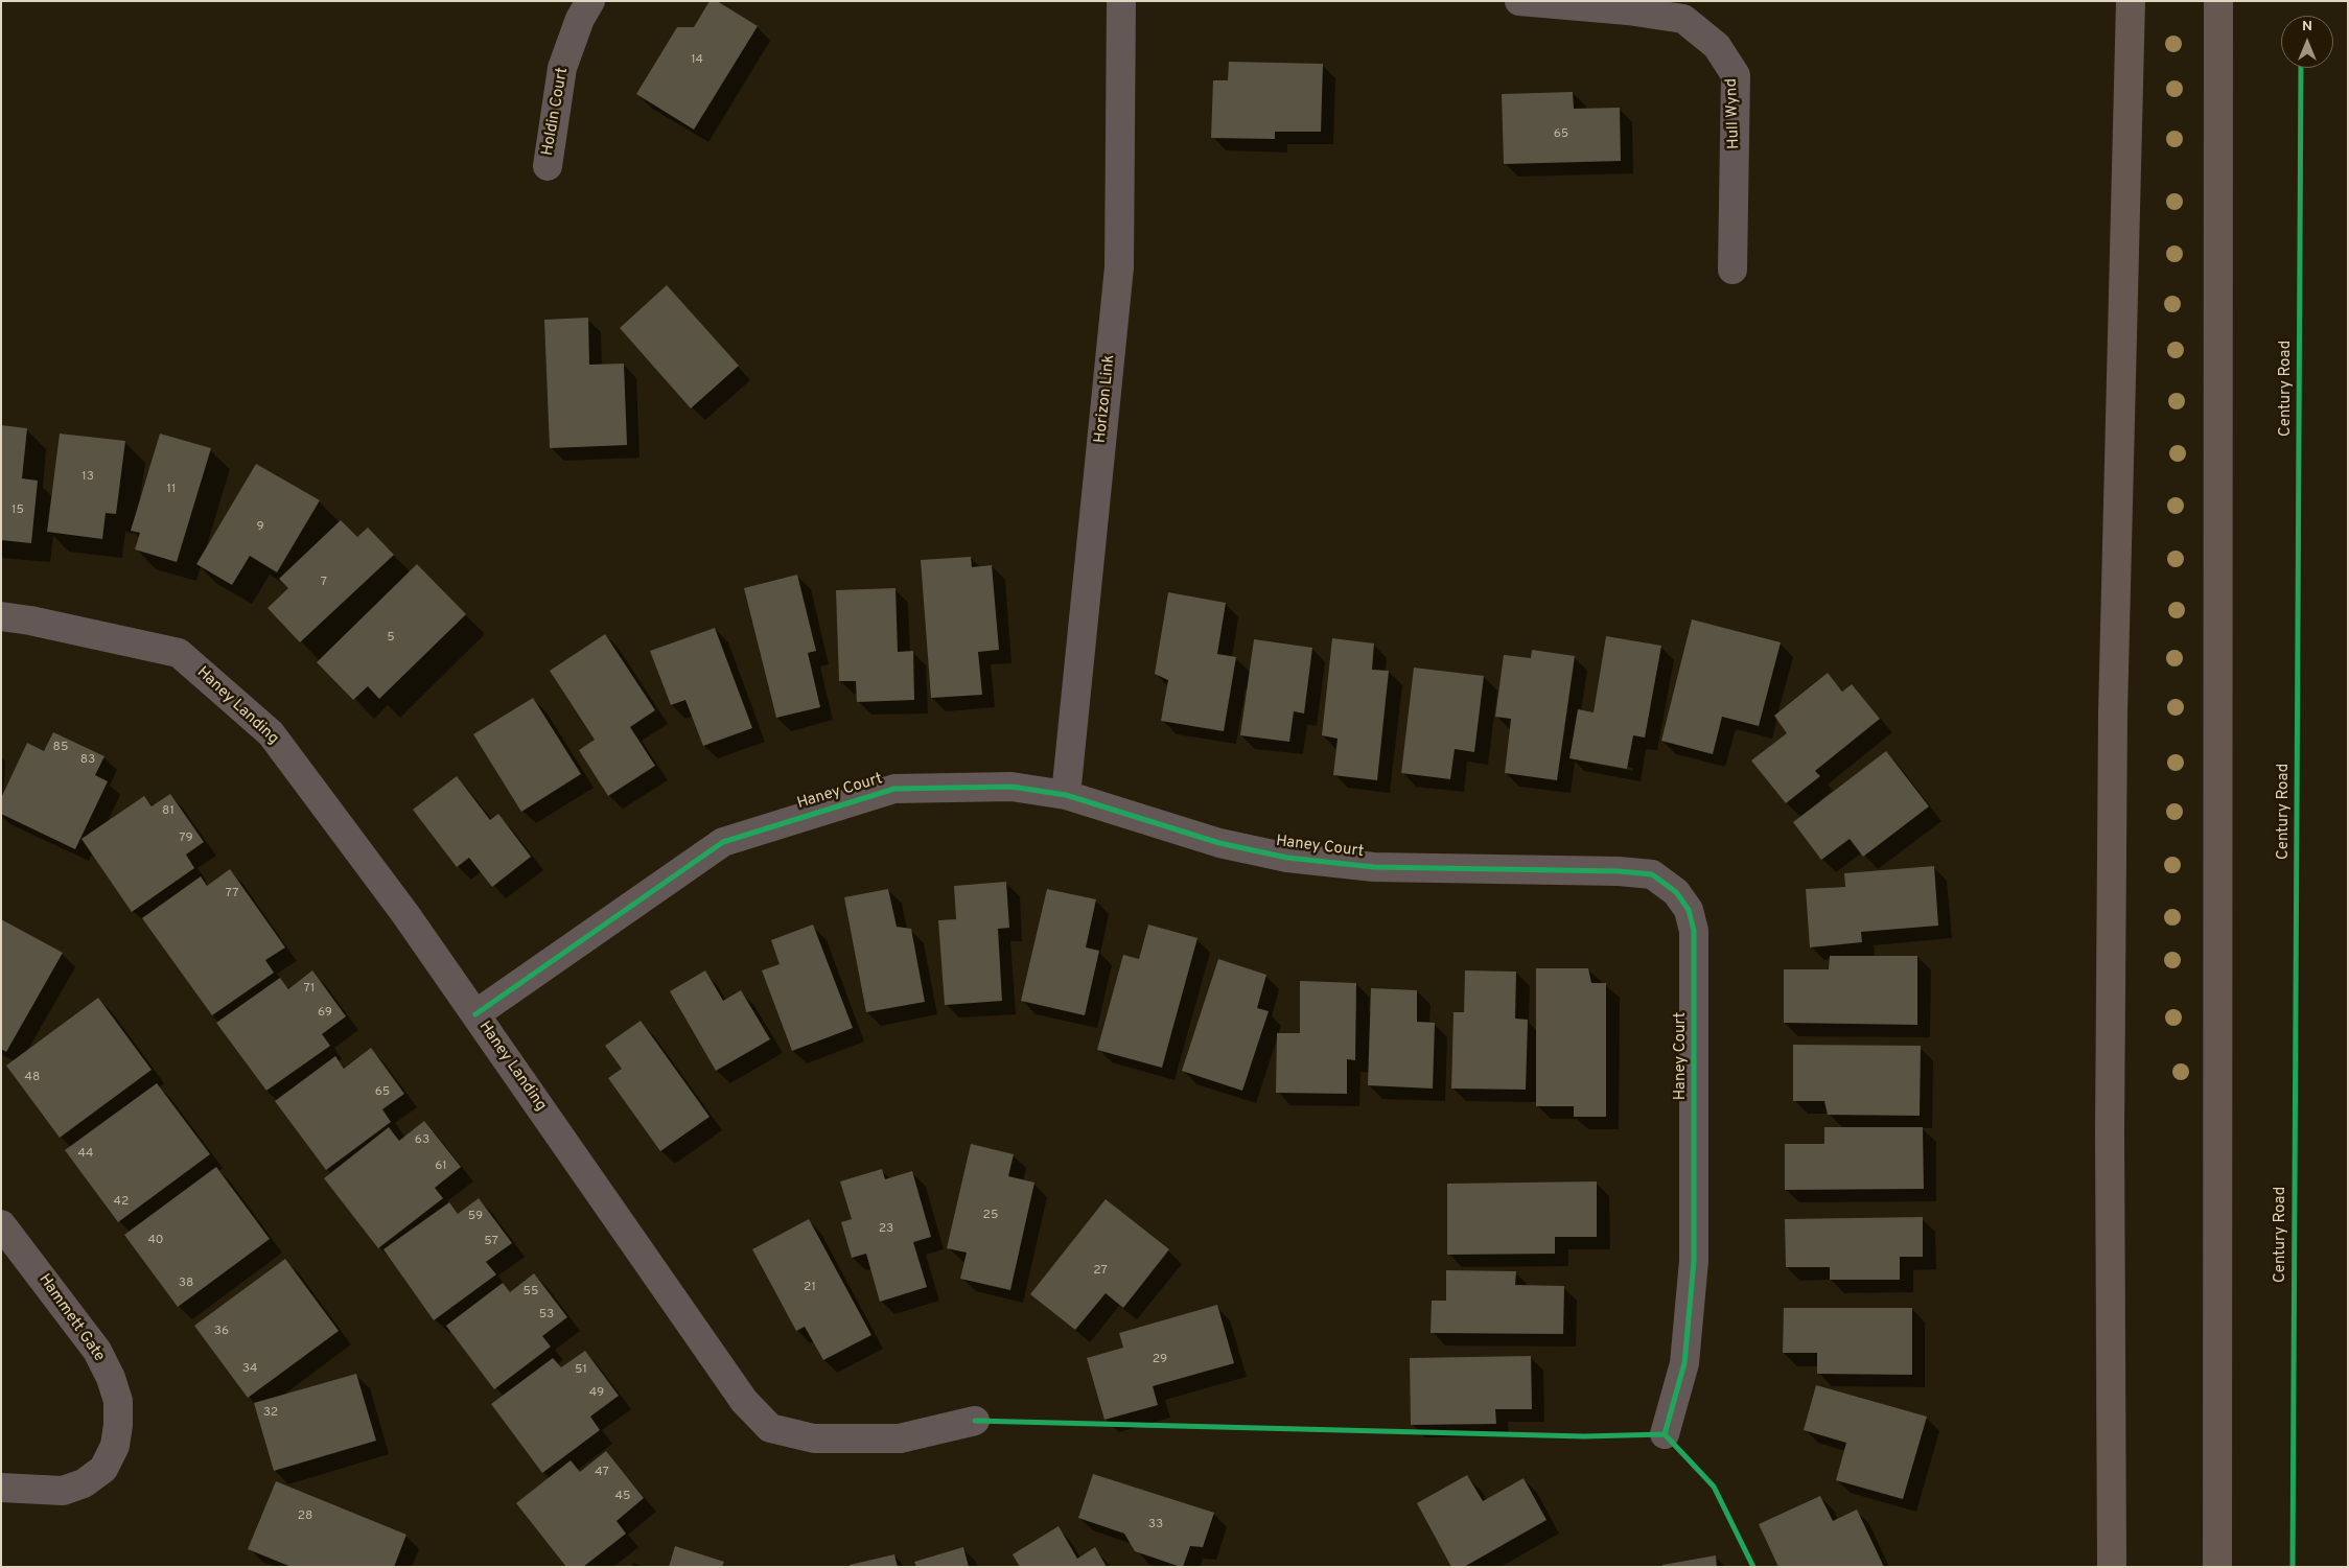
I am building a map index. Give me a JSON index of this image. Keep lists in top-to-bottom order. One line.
{"streets":{"street":["Holdin Court","Hull Wynd","Horizon Link","Haney Landing","Haney Court","Hammett Gate"],"cycle path":["Century Road"]},"crossings":[["Horizon Link","Haney Court"],["Haney Landing","Haney Court"]],"house_numbers":["14","65","13","11","15","9","7","5","85","83","81","79","77","71","69","48","65","63","44","61","42","25","59","23","40","57","27","38","21","55","53","36","29","34","51","49","32","47","45","28","33"],"north":"top"}
